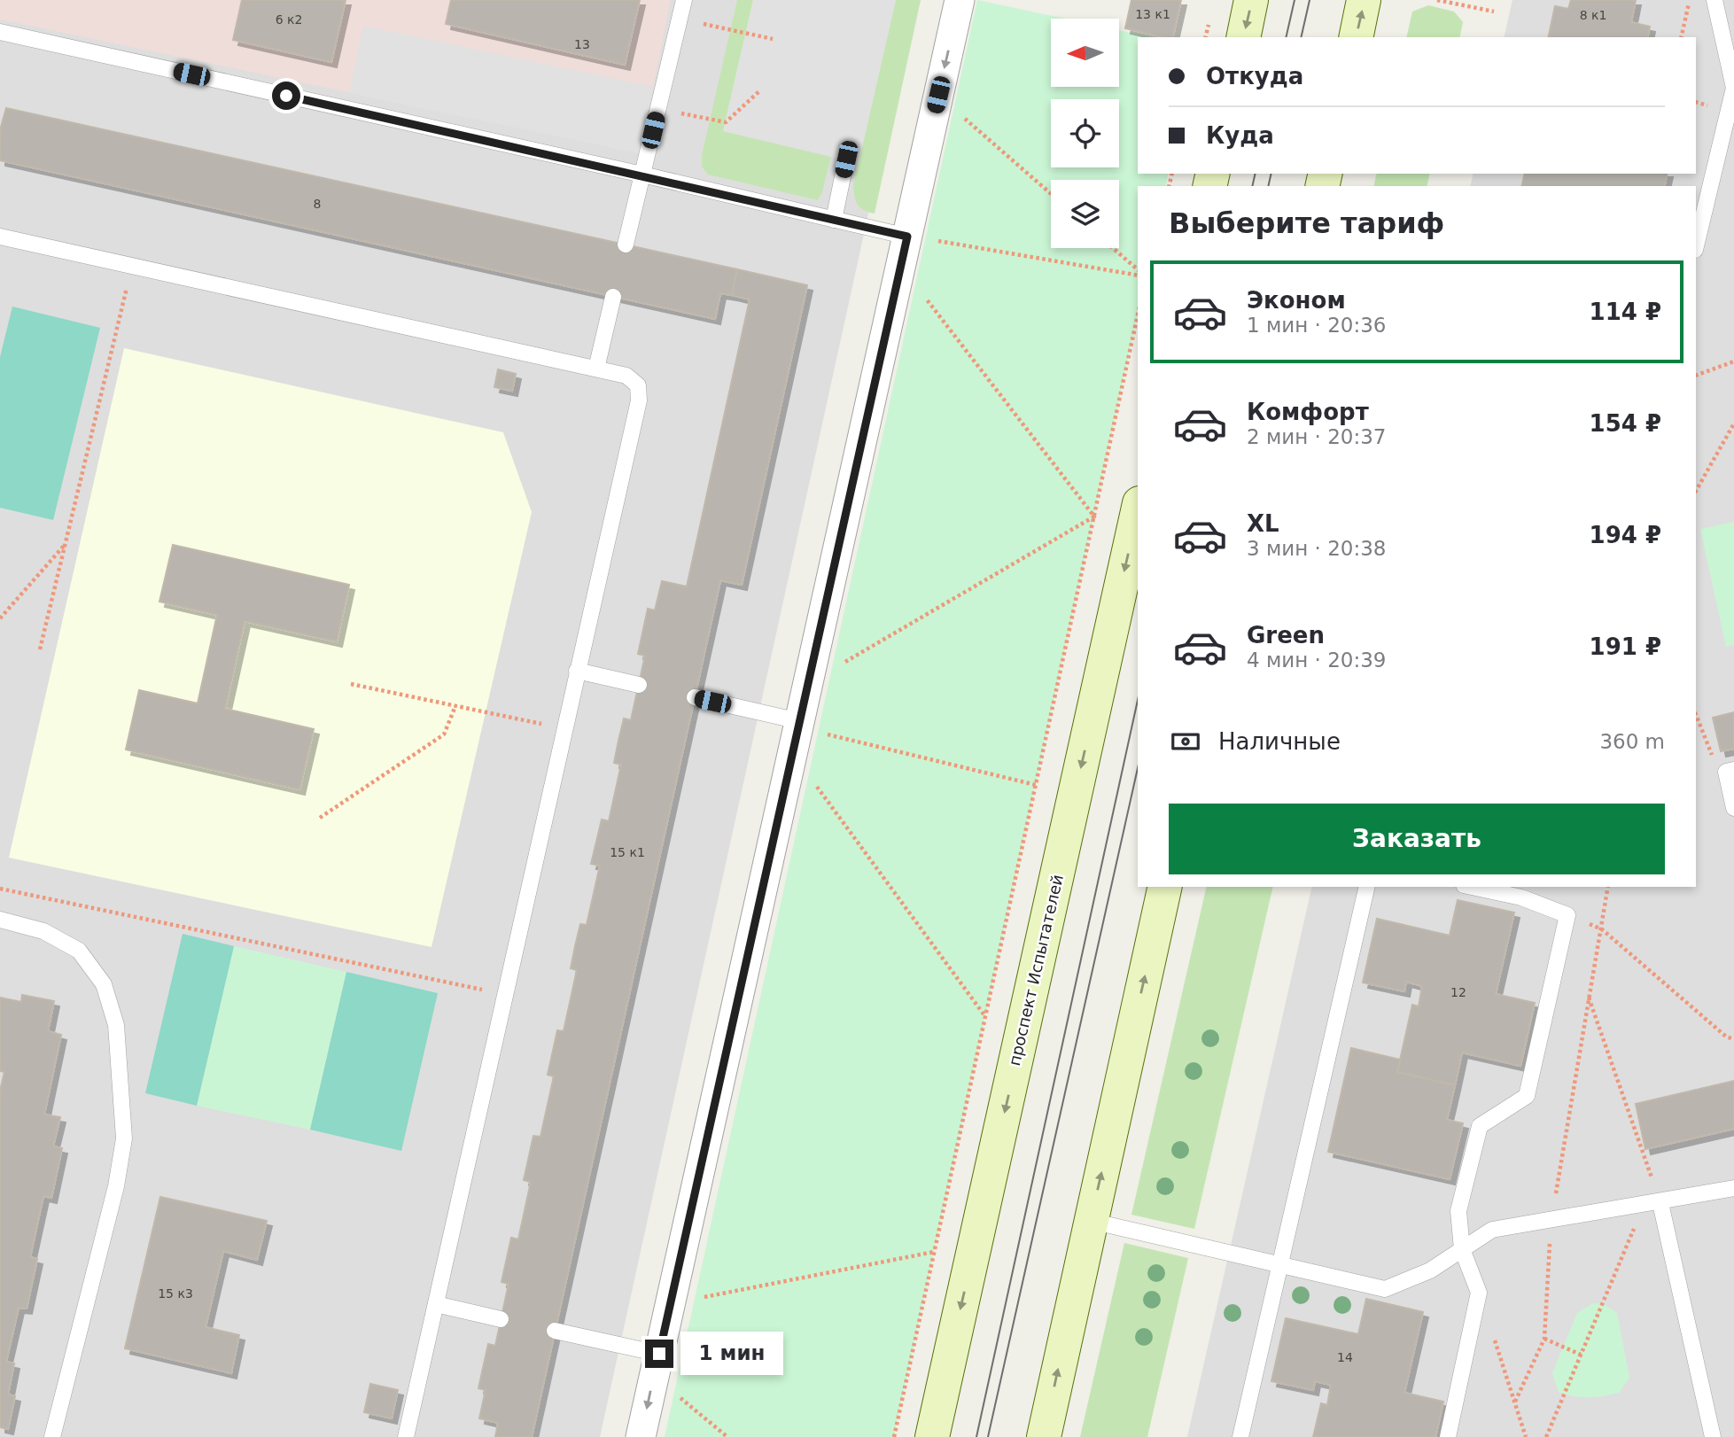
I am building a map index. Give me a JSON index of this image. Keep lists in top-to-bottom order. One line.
{"streets":{"main road":["проспект Испытателей"]},"house_numbers":["13 к1","8 к1","6 к2","13","8","15 к1","12","15 к3","14"],"north":"left","page":{"banner":["Откуда","Куда"],"heading":"Выберите тариф","list":[{"name":"Эконом","note":"1 мин · 20:36","value":"114 ₽"},{"name":"Комфорт","note":"2 мин · 20:37","value":"154 ₽"},{"name":"XL","note":"3 мин · 20:38","value":"194 ₽"},{"name":"Green","note":"4 мин · 20:39","value":"191 ₽"}],"pay":["Наличные","360 m"],"buttons":"Заказать","bubble":"1 мин"}}
